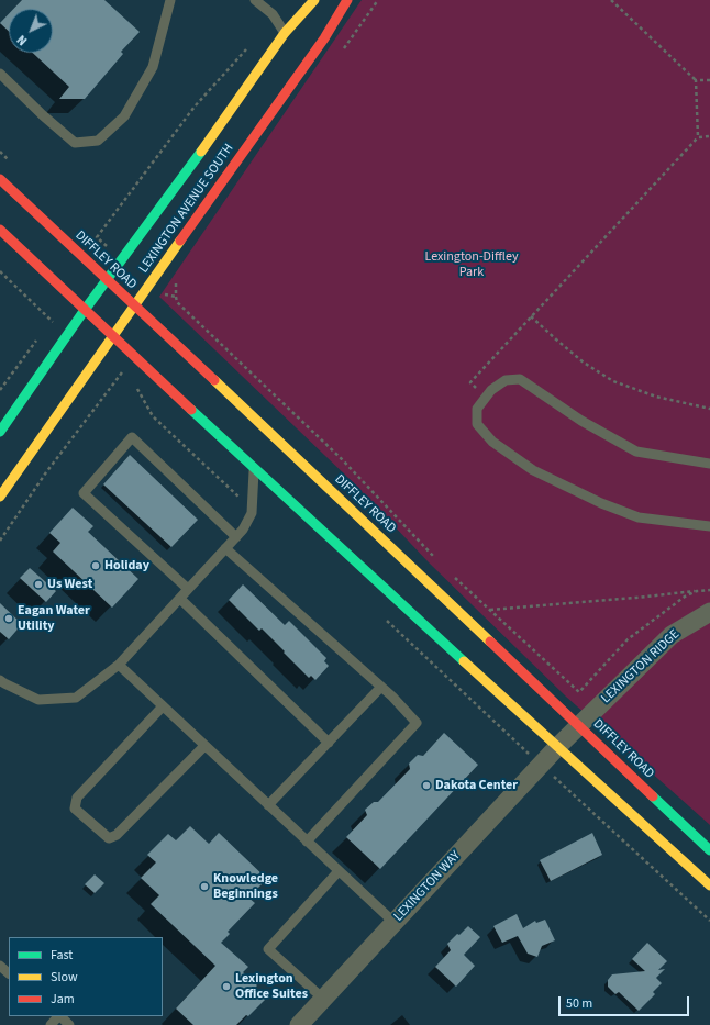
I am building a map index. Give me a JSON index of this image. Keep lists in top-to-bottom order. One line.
{"streets":{"main road":["LEXINGTON AVENUE SOUTH","DIFFLEY ROAD"],"street":["LEXINGTON RIDGE","LEXINGTON WAY"]},"crossings":[["LEXINGTON AVENUE SOUTH","DIFFLEY ROAD"],["DIFFLEY ROAD","LEXINGTON RIDGE"],["LEXINGTON RIDGE","LEXINGTON WAY"]],"parks":["Lexington-Diffley Park"],"places":["Holiday","Us West","Eagan Water Utility","Dakota Center","Knowledge Beginnings","Lexington Office Suites"],"legend":["Fast","Slow","Jam"],"scale_bar":"50 m","north":"bottom left"}
